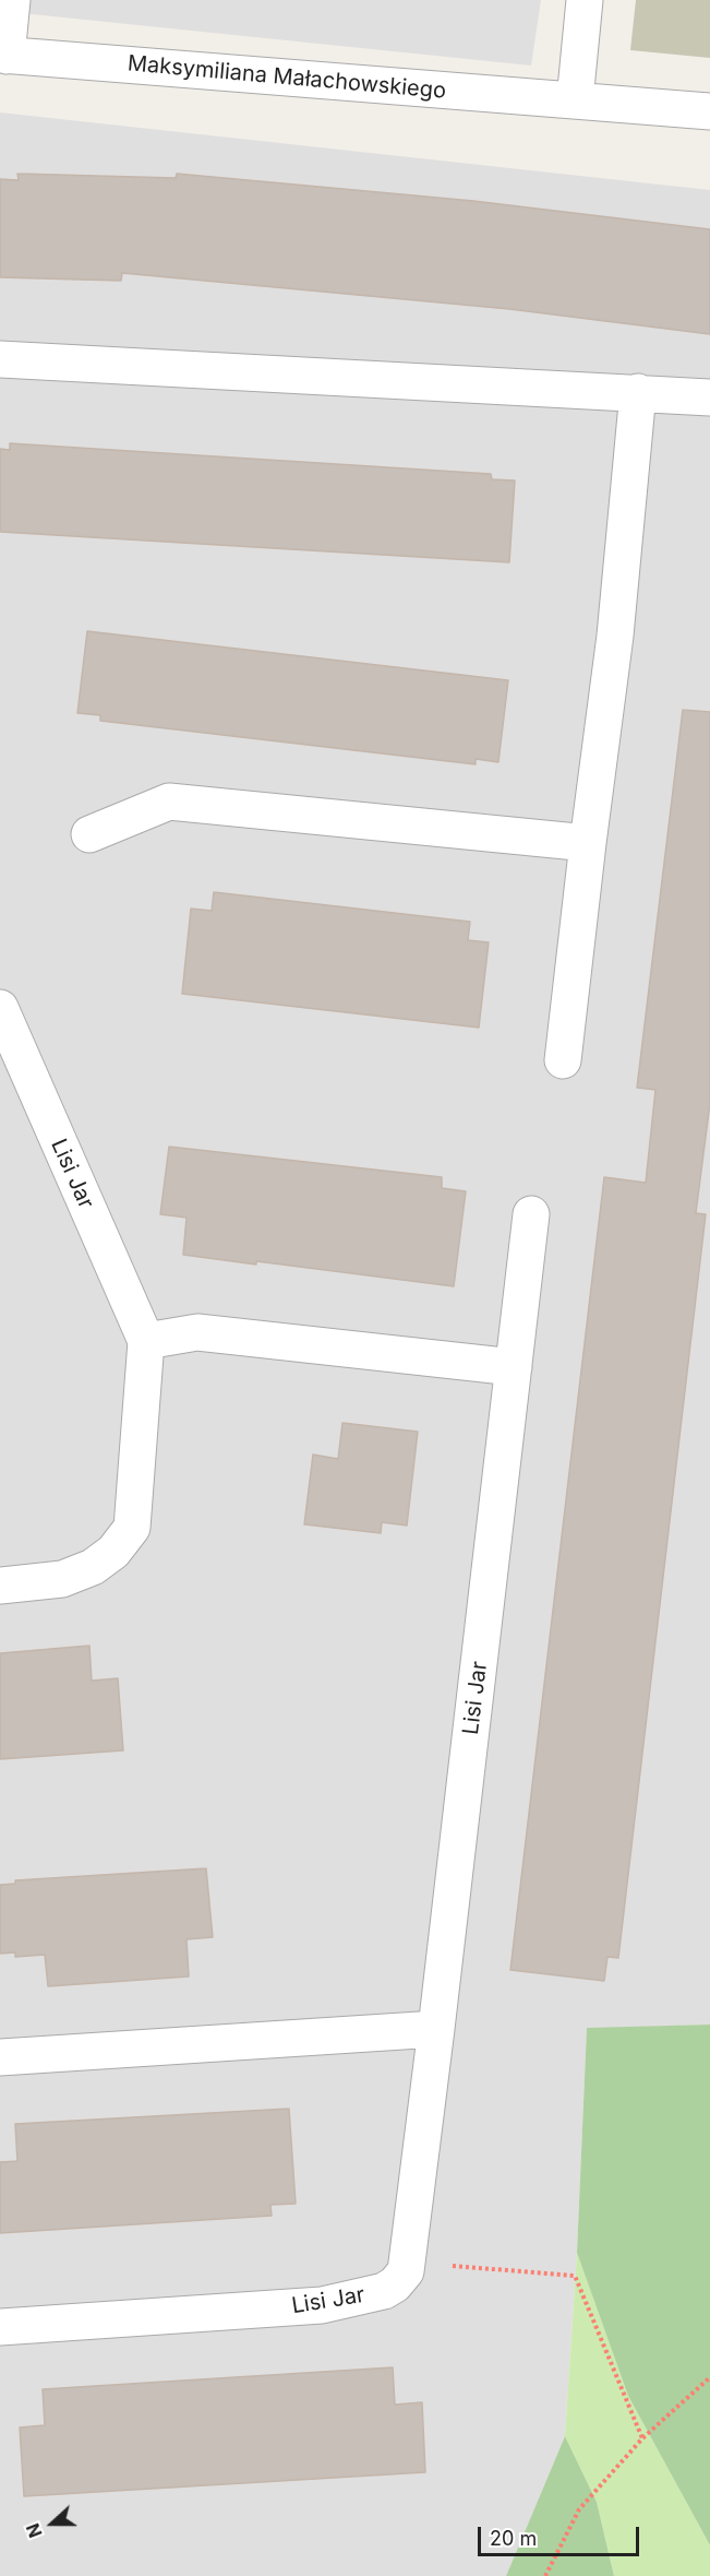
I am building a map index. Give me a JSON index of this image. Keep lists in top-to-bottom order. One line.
{"streets":{"street":["Maksymiliana Małachowskiego","Lisi Jar"]},"scale_bar":"20 m","north":"left"}
